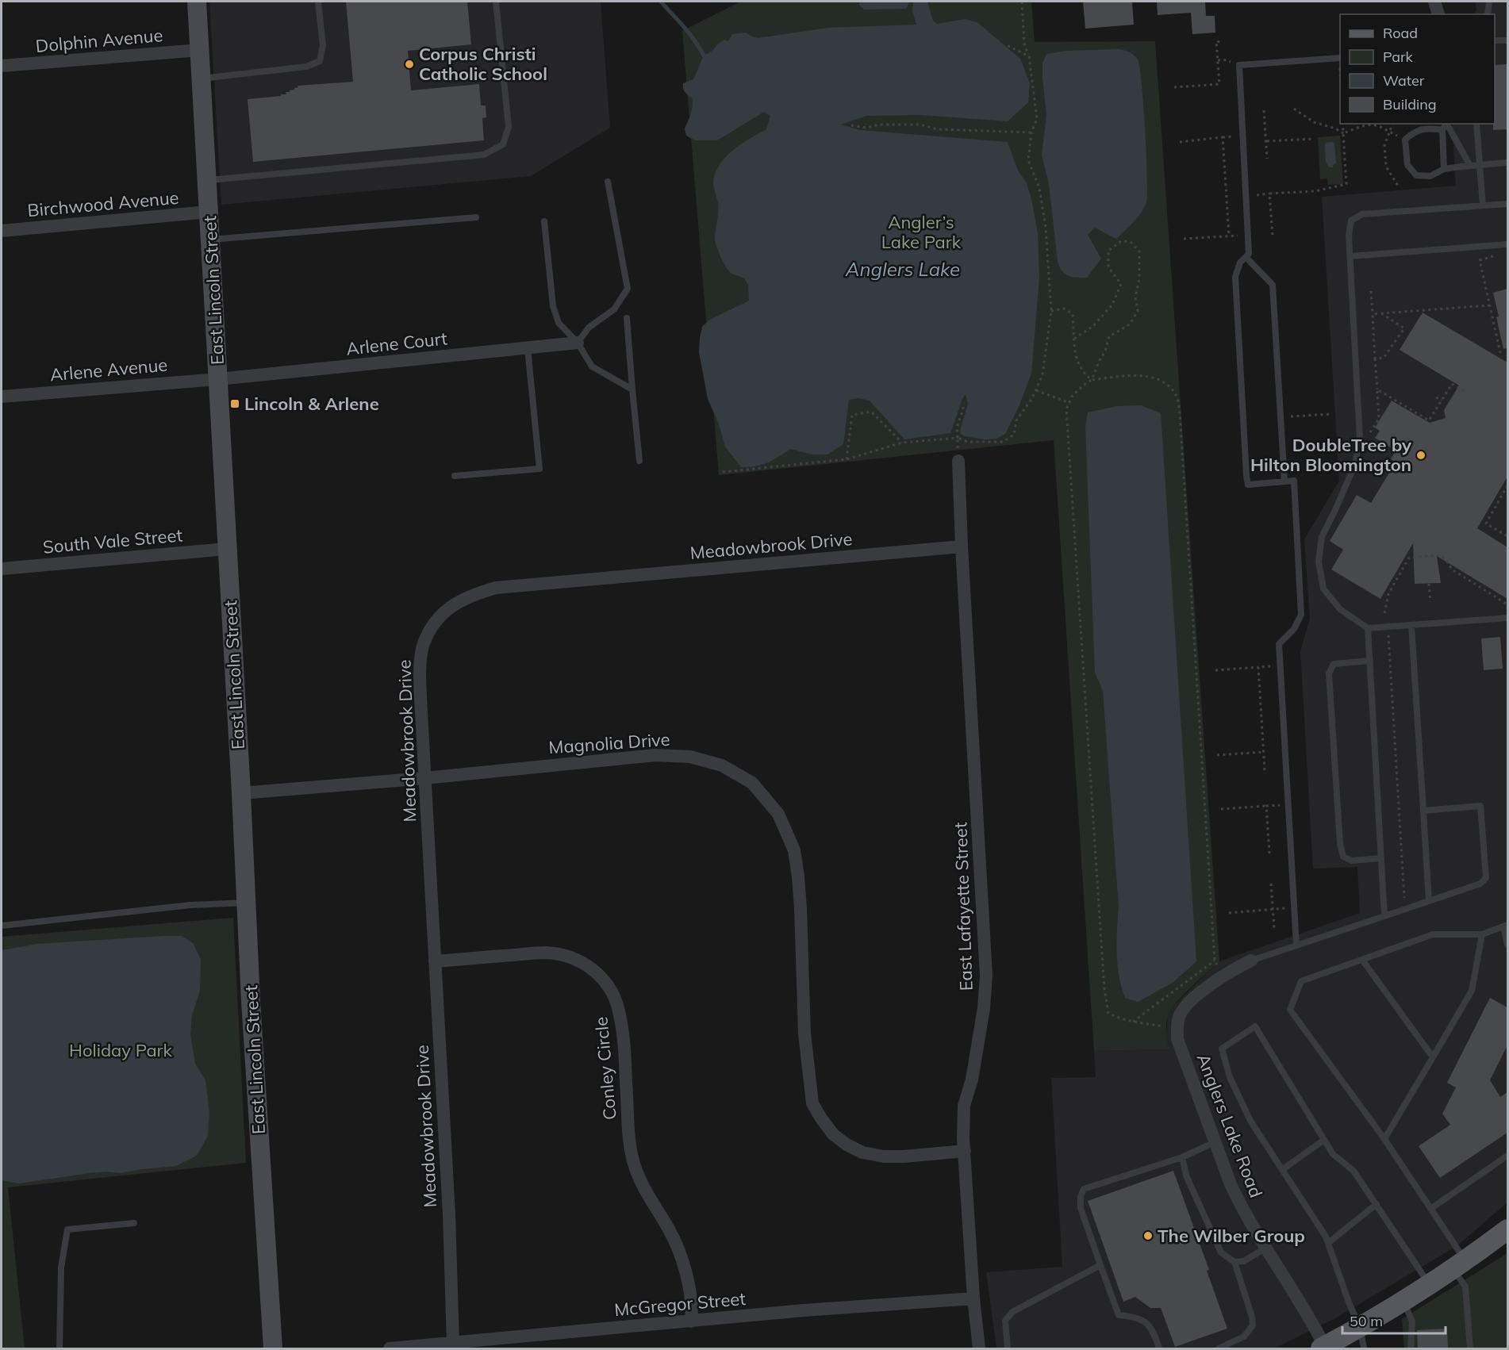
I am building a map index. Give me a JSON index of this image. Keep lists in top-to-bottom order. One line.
{"streets":{"main road":["East Lincoln Street"],"street":["Dolphin Avenue","Birchwood Avenue","Arlene Court","Arlene Avenue","South Vale Street","Meadowbrook Drive","Magnolia Drive","East Lafayette Street","Conley Circle","Anglers Lake Road","McGregor Street"]},"crossings":[["Dolphin Avenue","East Lincoln Street"],["Birchwood Avenue","East Lincoln Street"],["East Lincoln Street","Arlene Court"],["East Lincoln Street","Arlene Avenue"],["East Lincoln Street","South Vale Street"],["East Lincoln Street","Magnolia Drive"],["Arlene Court","Arlene Avenue"],["Meadowbrook Drive","Magnolia Drive"],["Meadowbrook Drive","East Lafayette Street"],["Meadowbrook Drive","Conley Circle"],["Meadowbrook Drive","McGregor Street"],["Magnolia Drive","East Lafayette Street"],["East Lafayette Street","McGregor Street"],["Conley Circle","McGregor Street"]],"water":["Anglers Lake"],"parks":["Angler’s Lake Park","Holiday Park"],"places":{"other":["Corpus Christi Catholic School","DoubleTree by Hilton Bloomington","The Wilber Group"],"transit":["Lincoln & Arlene"]},"legend":["Road","Park","Water","Building"],"scale_bar":"50 m"}
